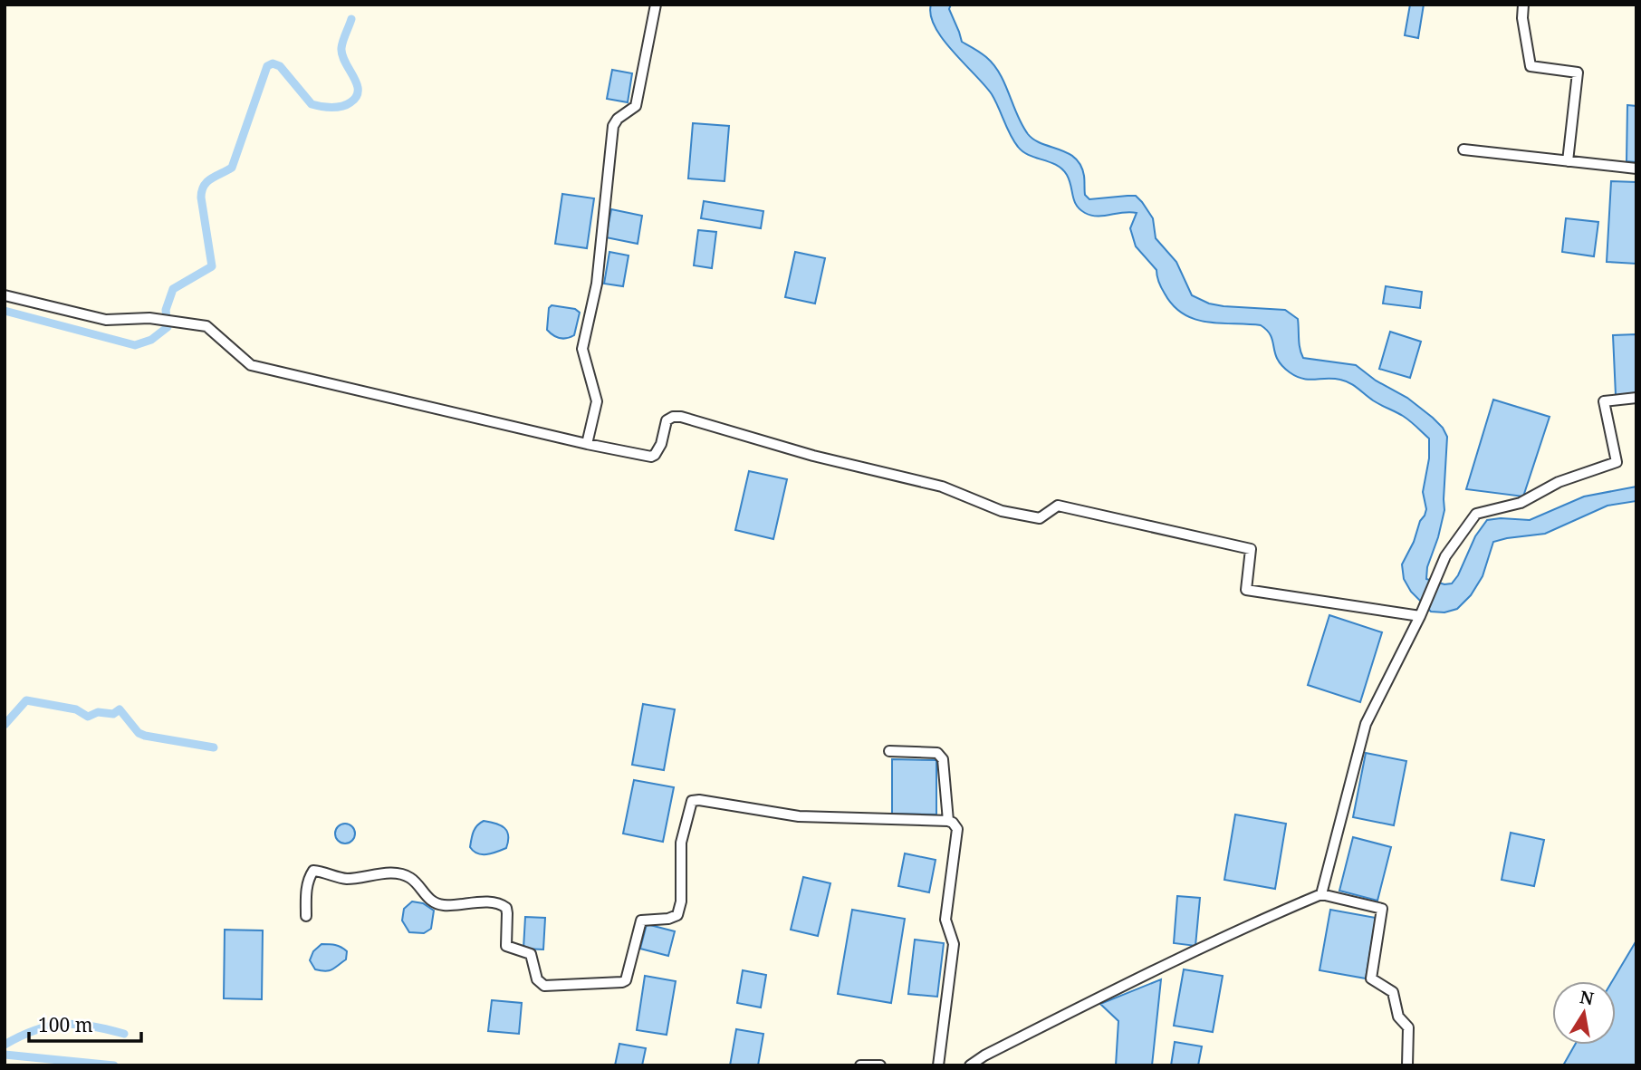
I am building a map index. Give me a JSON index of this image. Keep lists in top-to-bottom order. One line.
{"scale_bar":"100 m","north":"top"}
